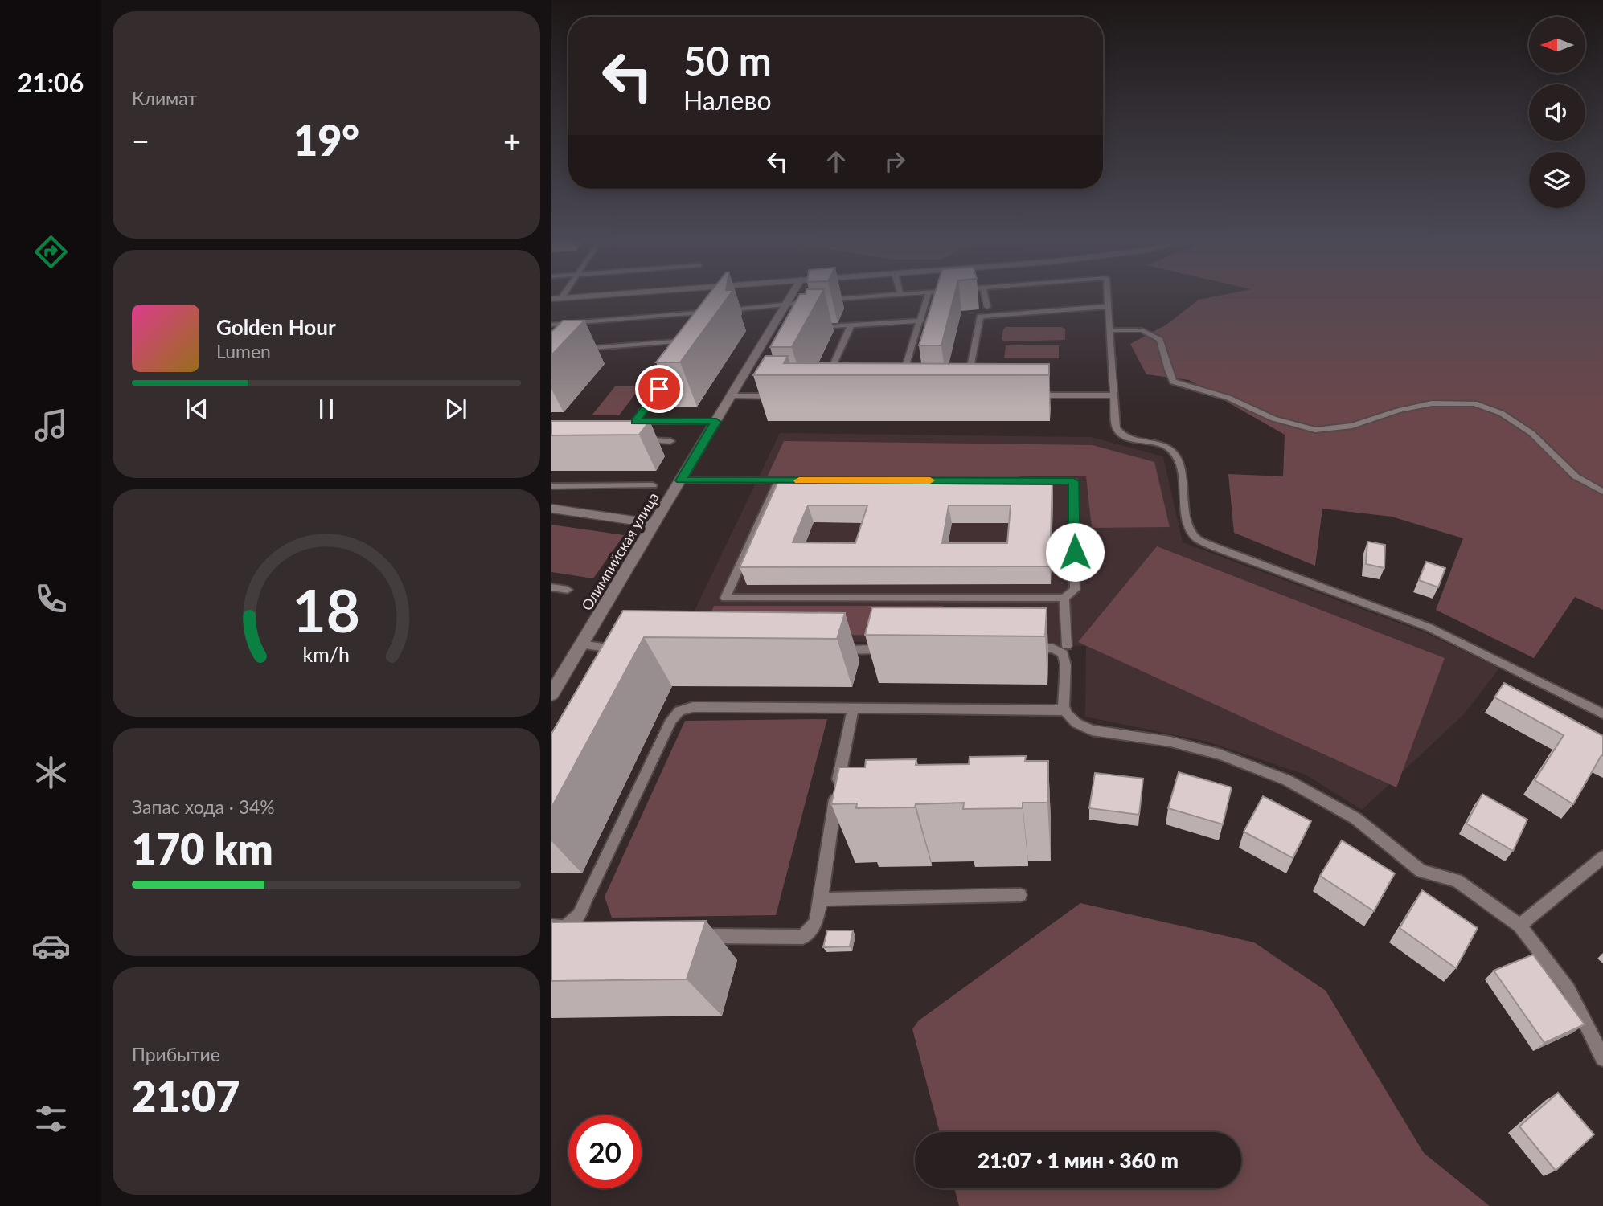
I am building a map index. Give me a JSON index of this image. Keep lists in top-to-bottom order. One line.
{"streets":{"street":["Олимпийская улица"]},"north":"left","page":{"tabs":"21:06","tile":["Климат",["Запас хода · 34%","170 km"],["Прибытие","21:07"]],"turn":["50 m","Налево"],"heat":["−","19°","+"],"song":["Golden Hour","Lumen"],"limit":"20","trip":"21:07 · 1 мин · 360 m","gauge":["18","km/h"]}}
